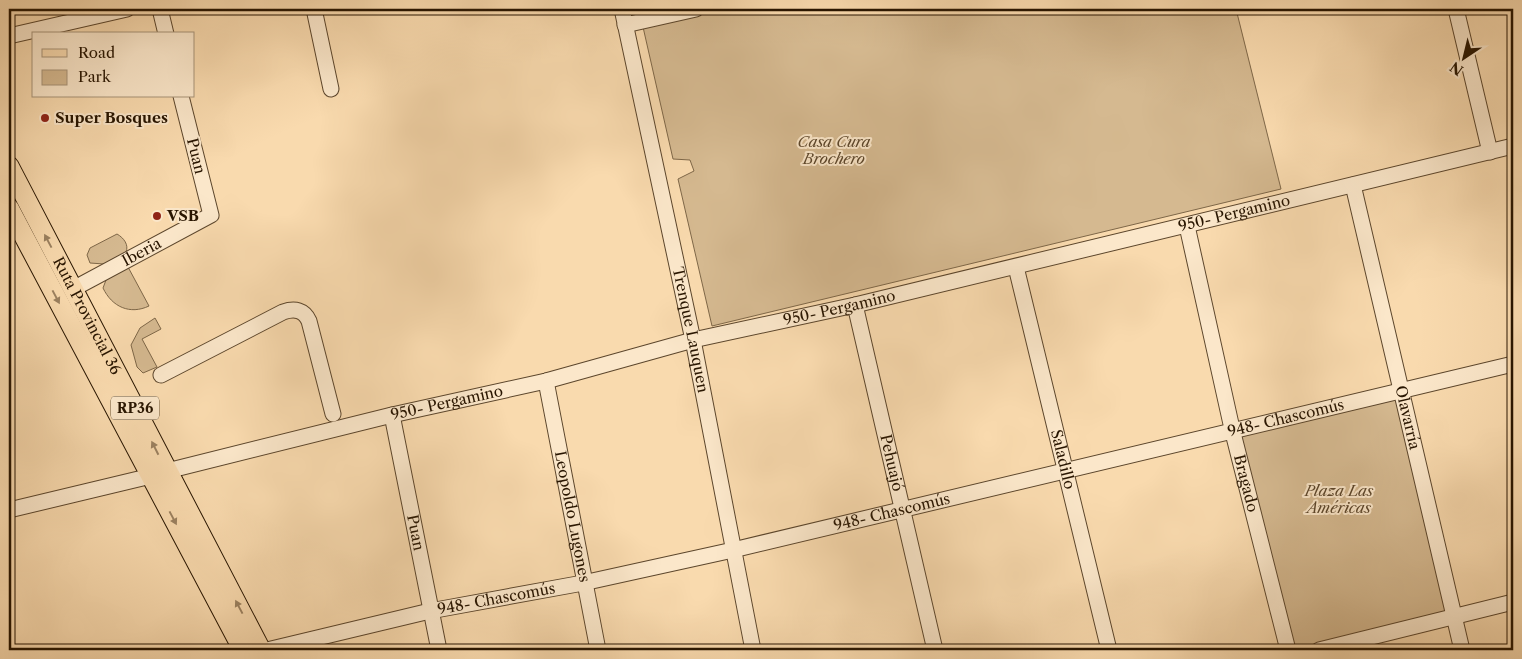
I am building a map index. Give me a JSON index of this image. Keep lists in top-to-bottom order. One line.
{"streets":{"main road":["Ruta Provincial 36","RP36"],"street":["Puan","950- Pergamino","Iberia","Trenque Lauquen","Olavarría","948- Chascomús","Saladillo","Pehuajó","Bragado","Leopoldo Lugones"]},"crossings":[["Puan","950- Pergamino"],["Puan","Iberia"],["Puan","948- Chascomús"],["950- Pergamino","Ruta Provincial 36"],["950- Pergamino","Trenque Lauquen"],["950- Pergamino","Olavarría"],["950- Pergamino","Saladillo"],["950- Pergamino","Pehuajó"],["950- Pergamino","Bragado"],["950- Pergamino","Leopoldo Lugones"],["Iberia","Ruta Provincial 36"],["Trenque Lauquen","948- Chascomús"],["Olavarría","948- Chascomús"],["948- Chascomús","Saladillo"],["948- Chascomús","Pehuajó"],["948- Chascomús","Bragado"],["948- Chascomús","Leopoldo Lugones"]],"parks":["Casa Cura Brochero","Plaza Las Américas"],"places":["Super Bosques","VSB"],"legend":["Road","Park"],"north":"bottom left"}
